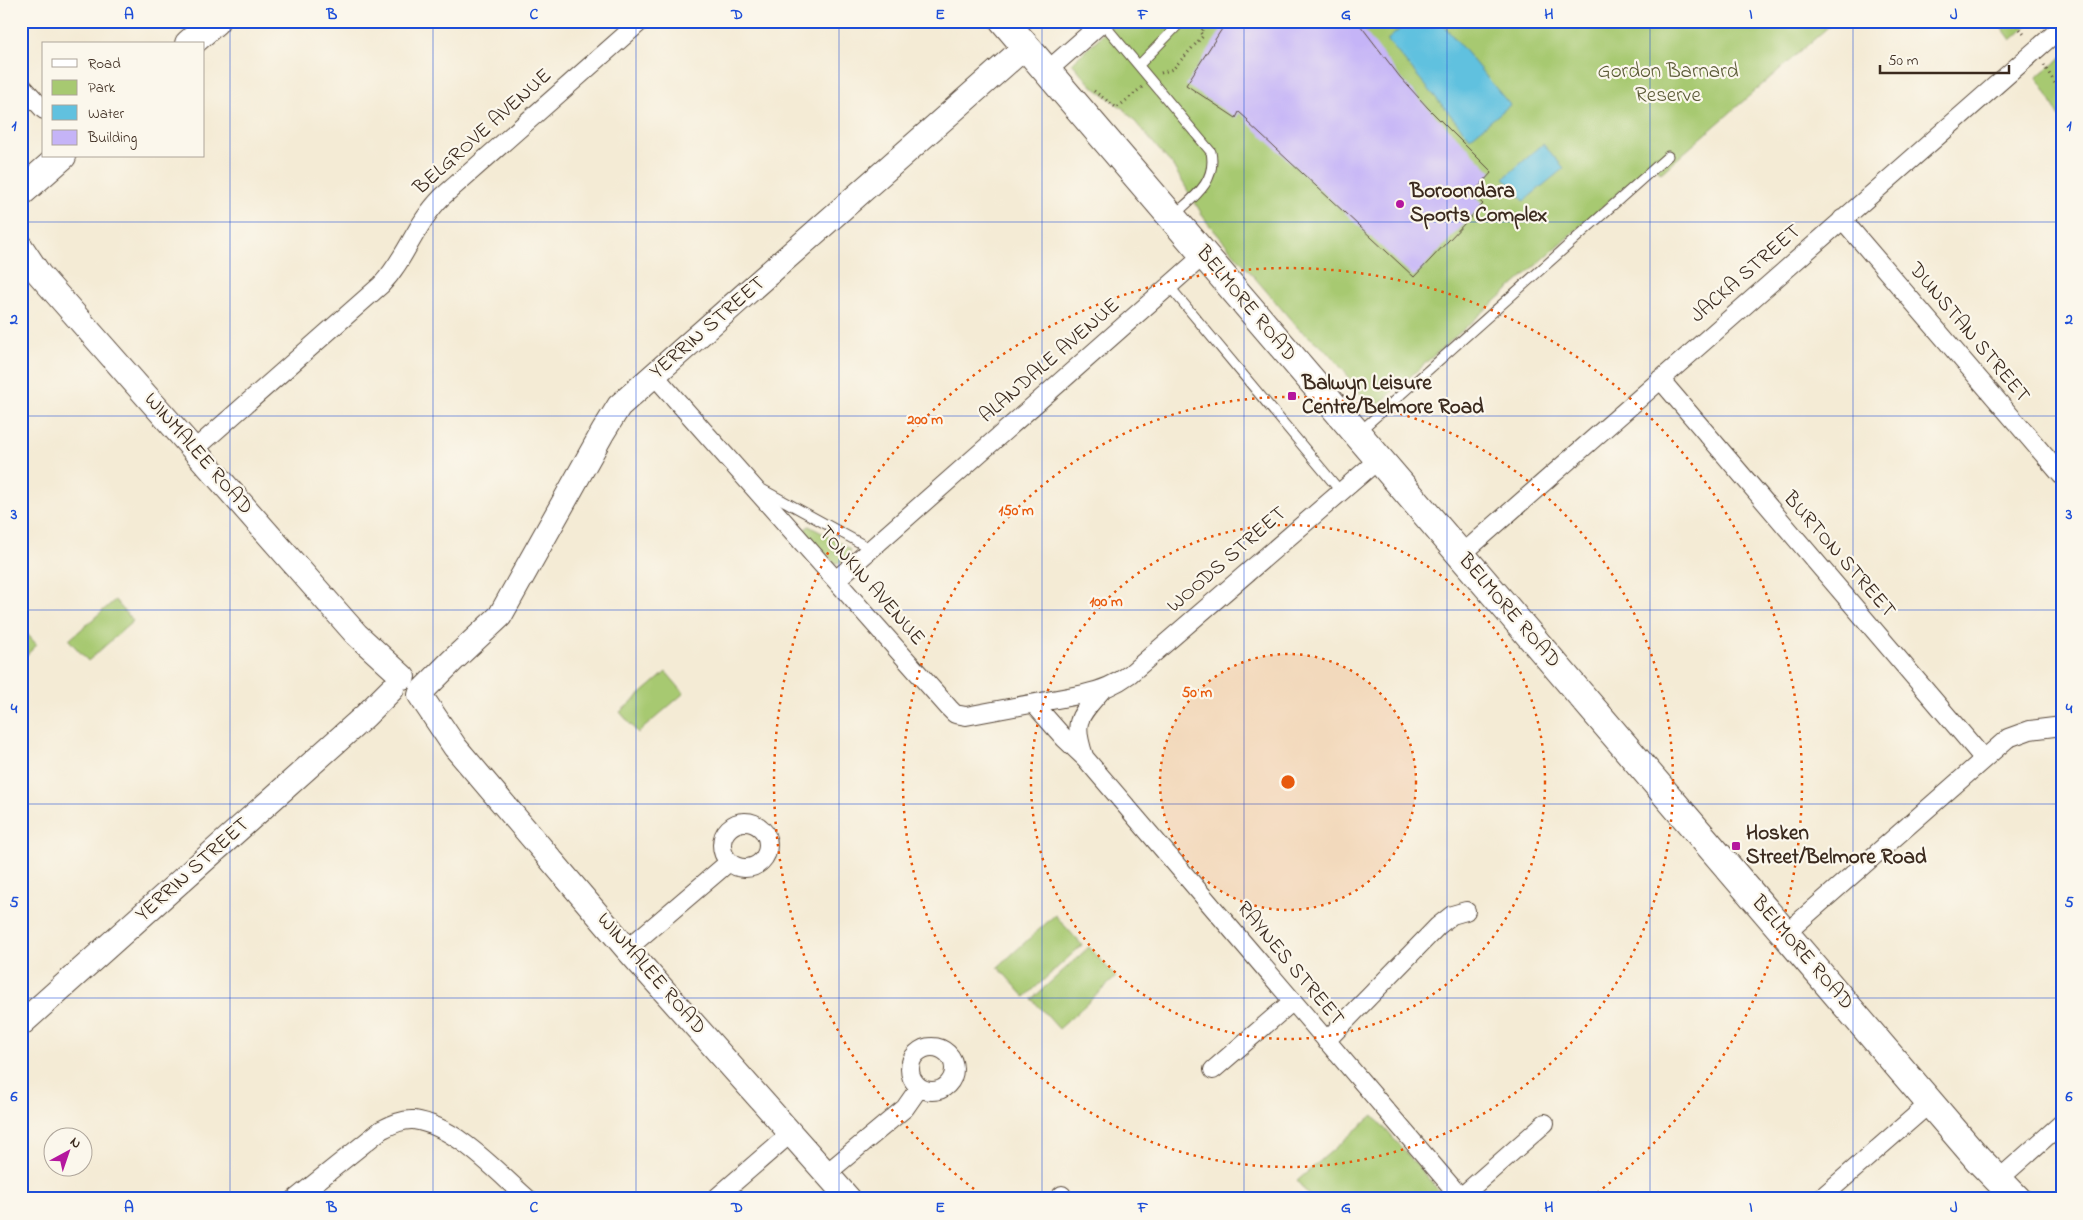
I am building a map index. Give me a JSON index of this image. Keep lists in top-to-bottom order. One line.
{"streets":{"main road":["BELMORE ROAD"],"street":["BELGROVE AVENUE","JACKA STREET","YERRIN STREET","DUNSTAN STREET","ALANDALE AVENUE","WINMALEE ROAD","BURTON STREET","WOODS STREET","TONKIN AVENUE","RAYNES STREET"]},"crossings":[["BELGROVE AVENUE","WINMALEE ROAD"],["JACKA STREET","BELMORE ROAD"],["JACKA STREET","DUNSTAN STREET"],["JACKA STREET","BURTON STREET"],["BELMORE ROAD","YERRIN STREET"],["BELMORE ROAD","ALANDALE AVENUE"],["BELMORE ROAD","WOODS STREET"],["YERRIN STREET","WINMALEE ROAD"],["YERRIN STREET","TONKIN AVENUE"],["ALANDALE AVENUE","TONKIN AVENUE"],["WOODS STREET","TONKIN AVENUE"],["WOODS STREET","RAYNES STREET"],["TONKIN AVENUE","RAYNES STREET"]],"parks":["Gordon Barnard Reserve"],"places":{"other":["Boroondara Sports Complex"],"transit":["Balwyn Leisure Centre/Belmore Road","Hosken Street/Belmore Road"]},"legend":["Road","Park","Water","Building"],"scale_bar":"50 m","north":"top right","grid":{"columns":["A","B","C","D","E","F","G","H","I","J"],"rows":["1","2","3","4","5","6"]},"rings":["200 m","150 m","100 m","50 m"]}
